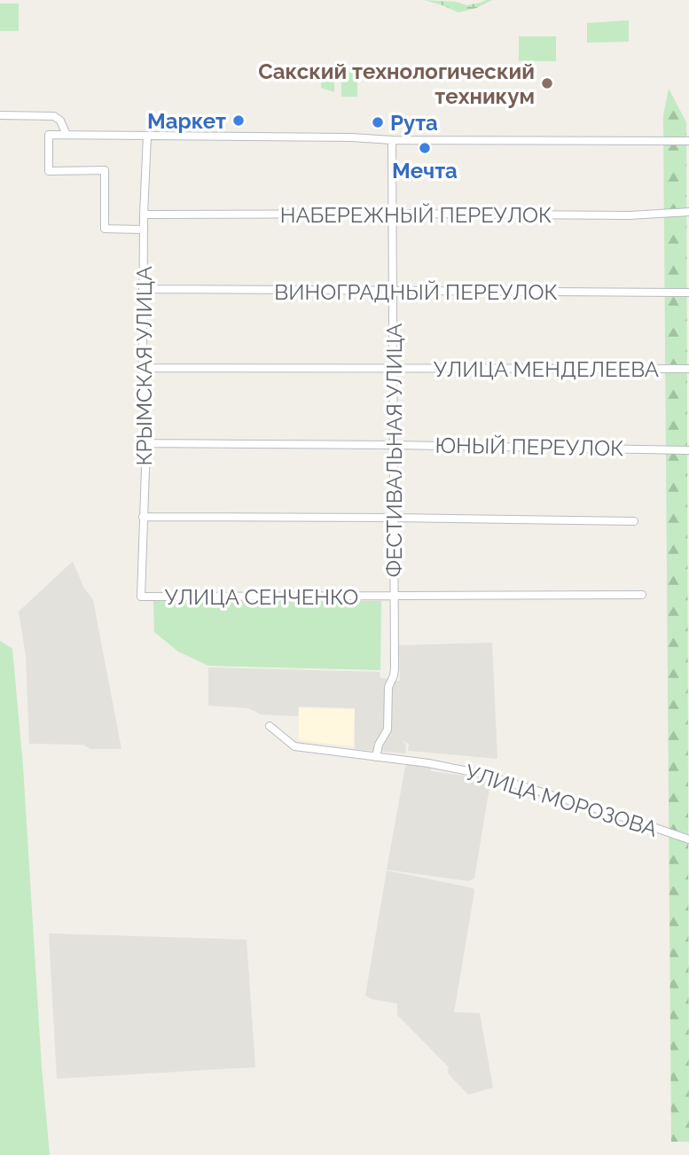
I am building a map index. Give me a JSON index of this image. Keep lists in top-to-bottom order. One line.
{"streets":{"street":["НАБЕРЕЖНЫЙ ПЕРЕУЛОК","ВИНОГРАДНЫЙ ПЕРЕУЛОК","КРЫМСКАЯ УЛИЦА","УЛИЦА МЕНДЕЛЕЕВА","ЮНЫЙ ПЕРЕУЛОК","ФЕСТИВАЛЬНАЯ УЛИЦА","УЛИЦА СЕНЧЕНКО","УЛИЦА МОРОЗОВА"]},"crossings":[["НАБЕРЕЖНЫЙ ПЕРЕУЛОК","КРЫМСКАЯ УЛИЦА"],["НАБЕРЕЖНЫЙ ПЕРЕУЛОК","ФЕСТИВАЛЬНАЯ УЛИЦА"],["ВИНОГРАДНЫЙ ПЕРЕУЛОК","КРЫМСКАЯ УЛИЦА"],["ВИНОГРАДНЫЙ ПЕРЕУЛОК","ФЕСТИВАЛЬНАЯ УЛИЦА"],["КРЫМСКАЯ УЛИЦА","УЛИЦА МЕНДЕЛЕЕВА"],["КРЫМСКАЯ УЛИЦА","ЮНЫЙ ПЕРЕУЛОК"],["КРЫМСКАЯ УЛИЦА","УЛИЦА СЕНЧЕНКО"],["УЛИЦА МЕНДЕЛЕЕВА","ФЕСТИВАЛЬНАЯ УЛИЦА"],["ЮНЫЙ ПЕРЕУЛОК","ФЕСТИВАЛЬНАЯ УЛИЦА"],["ФЕСТИВАЛЬНАЯ УЛИЦА","УЛИЦА СЕНЧЕНКО"],["ФЕСТИВАЛЬНАЯ УЛИЦА","УЛИЦА МОРОЗОВА"]],"places":["Сакский технологический техникум","Маркет","Рута","Мечта"]}
